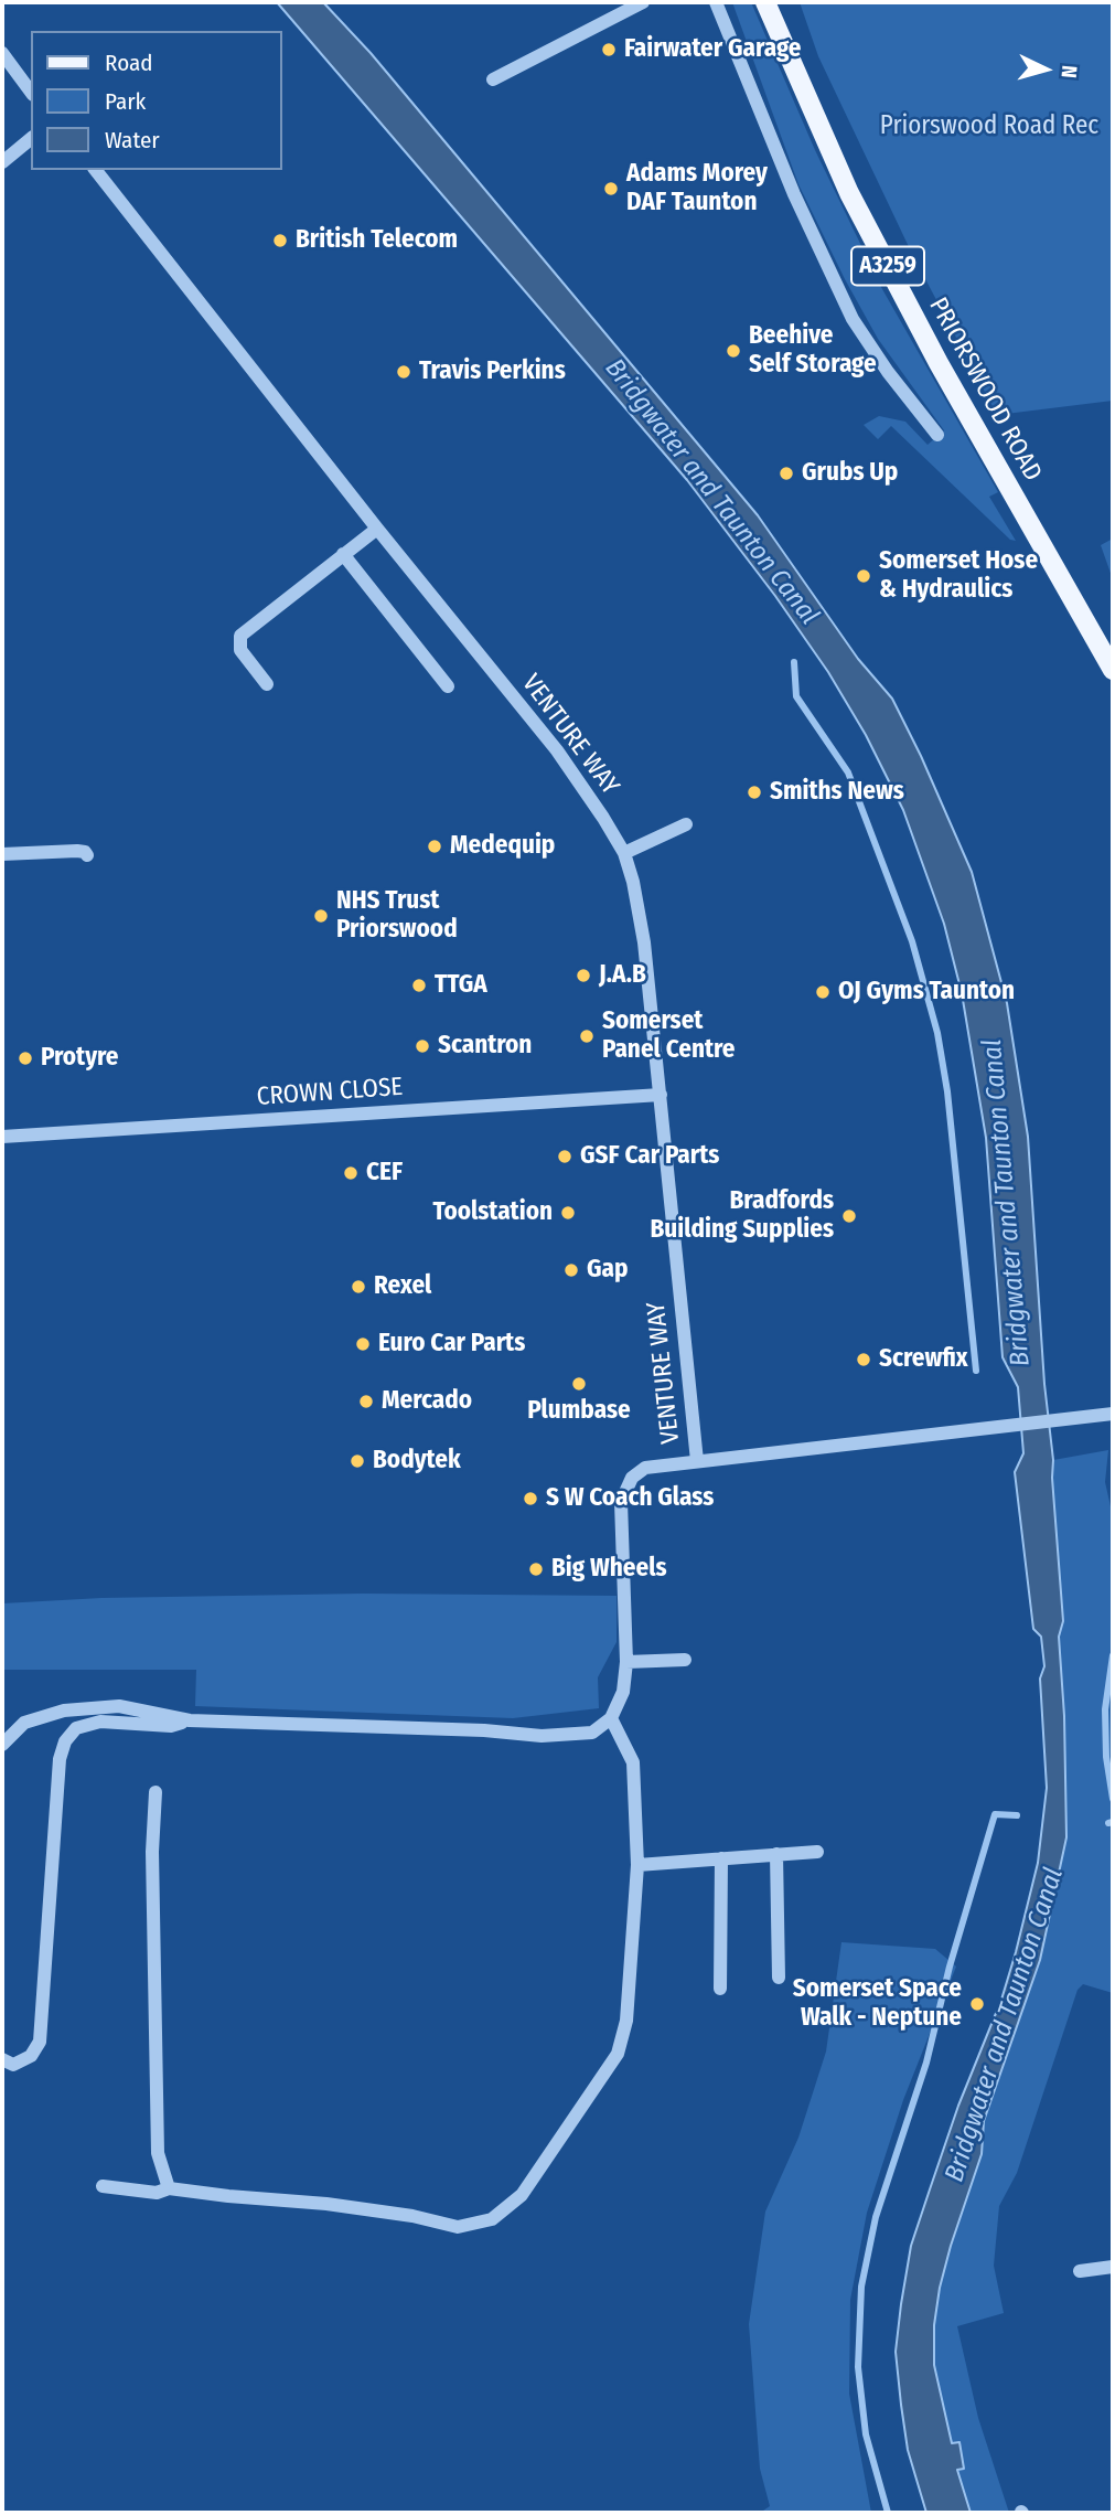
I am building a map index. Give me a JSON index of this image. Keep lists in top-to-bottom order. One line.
{"streets":{"main road":["A3259","PRIORSWOOD ROAD"],"street":["VENTURE WAY","CROWN CLOSE"]},"crossings":[["VENTURE WAY","CROWN CLOSE"]],"water":["Bridgwater and Taunton Canal"],"parks":["Priorswood Road Rec"],"places":["Fairwater Garage","Adams Morey DAF Taunton","British Telecom","Beehive Self Storage","Travis Perkins","Grubs Up","Somerset Hose & Hydraulics","Smiths News","Medequip","NHS Trust Priorswood","J.A.B","TTGA","OJ Gyms Taunton","Somerset Panel Centre","Scantron","Protyre","GSF Car Parts","CEF","Toolstation","Bradfords Building Supplies","Gap","Rexel","Euro Car Parts","Screwfix","Plumbase","Mercado","Bodytek","S W Coach Glass","Big Wheels","Somerset Space Walk - Neptune"],"legend":["Road","Park","Water"],"north":"right"}
